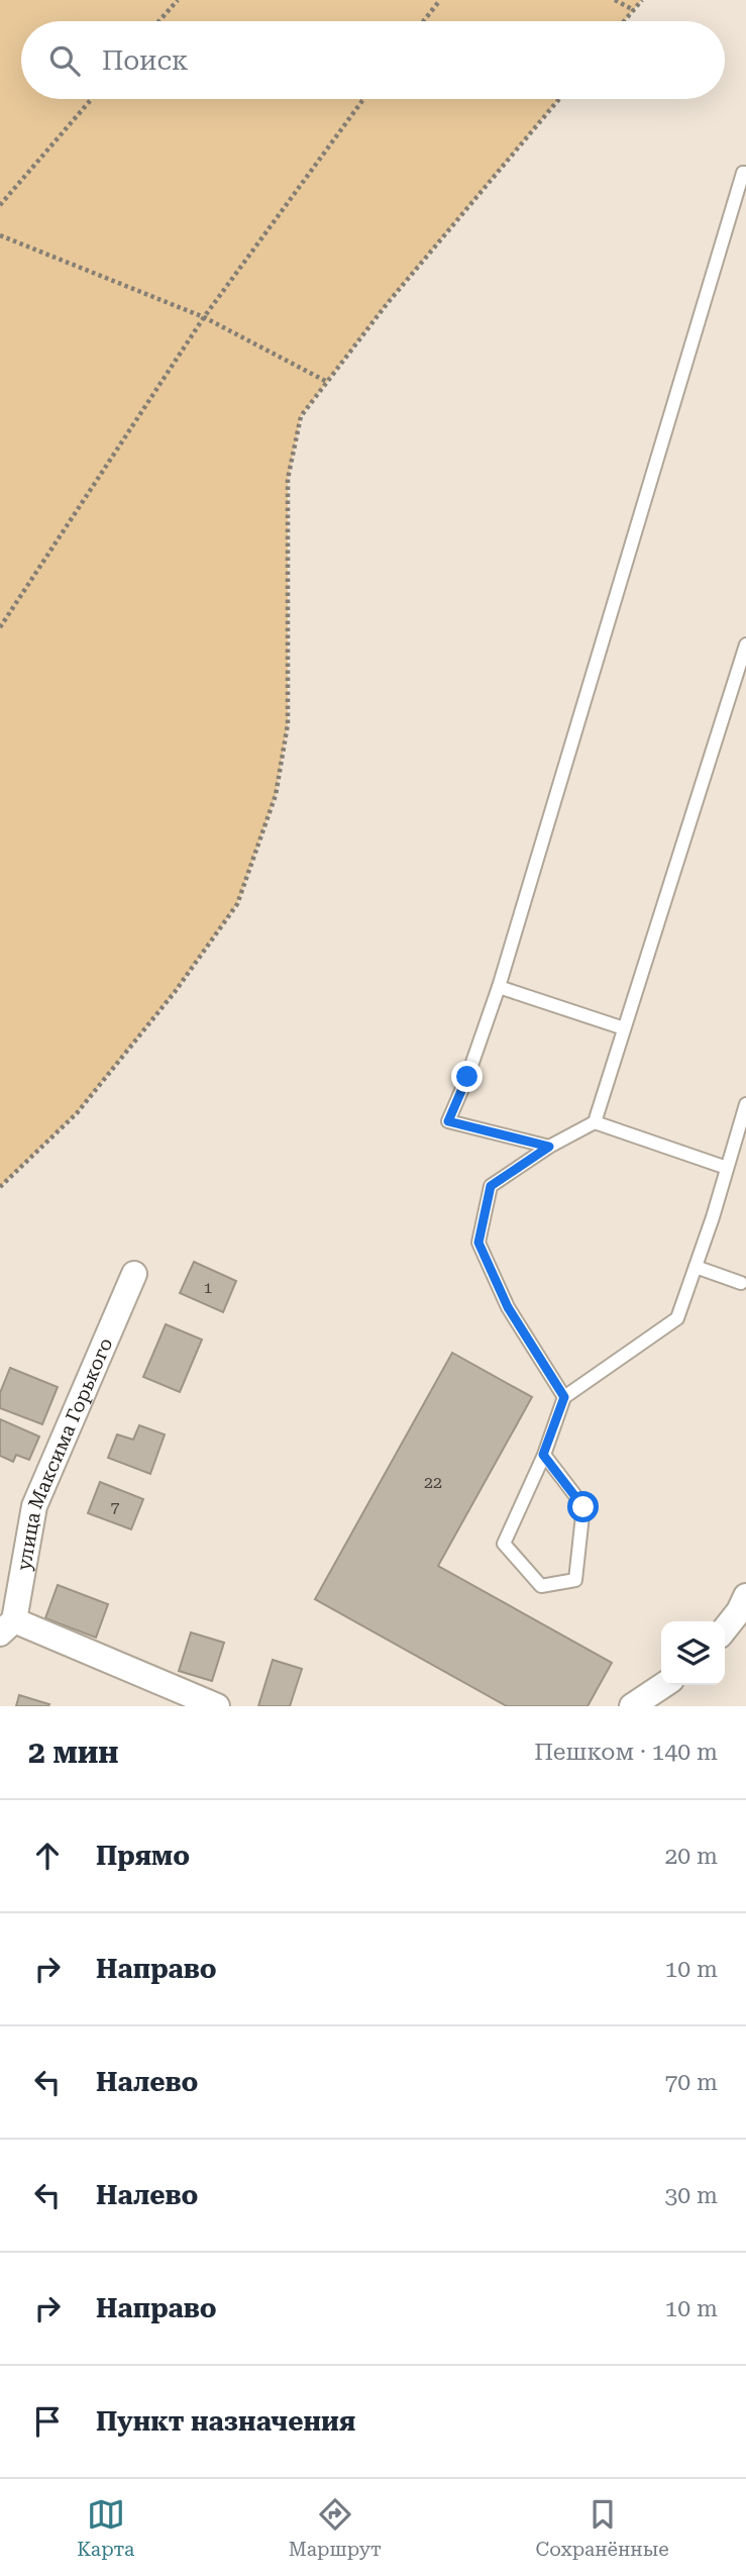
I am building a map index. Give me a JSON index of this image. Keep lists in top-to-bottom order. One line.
{"streets":{"street":["улица Максима Горького"]},"house_numbers":["1","22","7"],"page":{"search":"Поиск","heading":["2 мин","Пешком · 140 m"],"list":[["Прямо","20 m"],["Направо","10 m"],["Налево","70 m"],["Налево","30 m"],["Направо","10 m"],"Пункт назначения"],"nav":["Карта","Маршрут","Сохранённые"]}}
